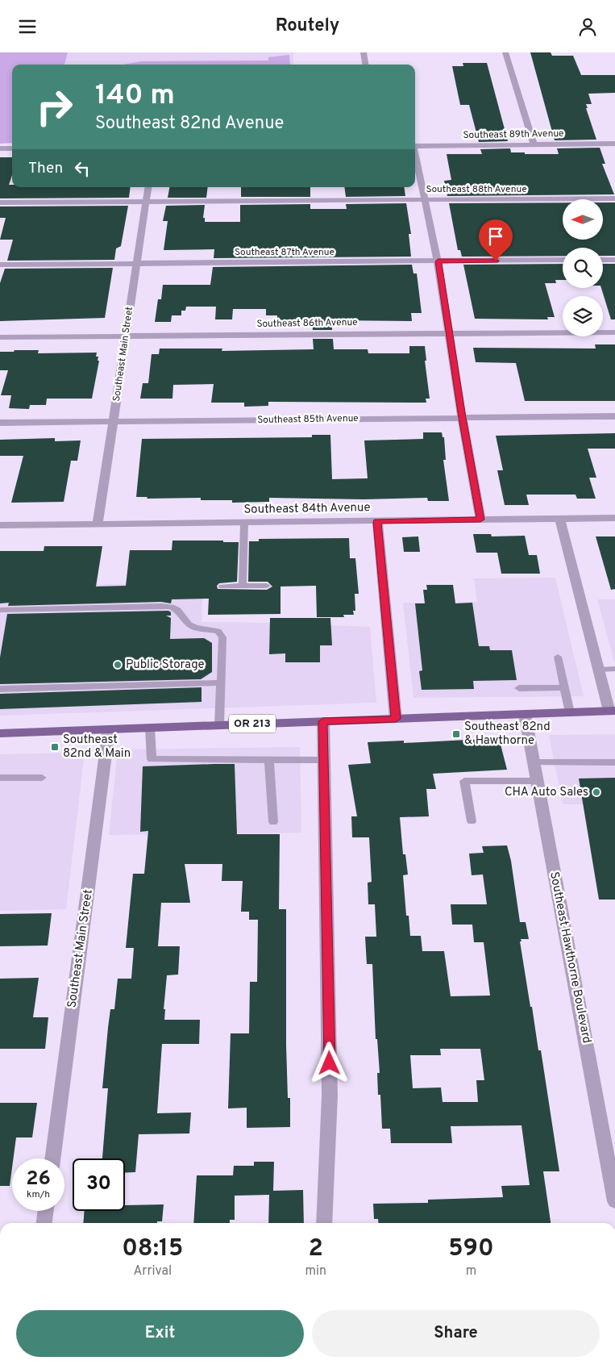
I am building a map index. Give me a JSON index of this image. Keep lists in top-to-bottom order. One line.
{"streets":{"main road":["OR 213"],"street":["Southeast 89th Avenue","Southeast 88th Avenue","Southeast 87th Avenue","Southeast 86th Avenue","Southeast Main Street","Southeast 85th Avenue","Southeast 84th Avenue","Southeast Hawthorne Boulevard"]},"crossings":[["Southeast 88th Avenue","Southeast Main Street"],["Southeast 87th Avenue","Southeast Main Street"],["Southeast 86th Avenue","Southeast Main Street"],["Southeast Main Street","Southeast 85th Avenue"],["Southeast Main Street","Southeast 84th Avenue"],["Southeast Main Street","OR 213"],["OR 213","Southeast Hawthorne Boulevard"]],"places":{"other":["Public Storage","CHA Auto Sales"],"transit":["Southeast 82nd & Hawthorne","Southeast 82nd & Main"]},"north":"left","page":{"header":"Routely","turn":["140 m","Southeast 82nd Avenue"],"then":"Then","speed":"26 km/h","limit":"30","eta":["08:15","Arrival","2","min","590","m"],"buttons":["Exit","Share"]}}
